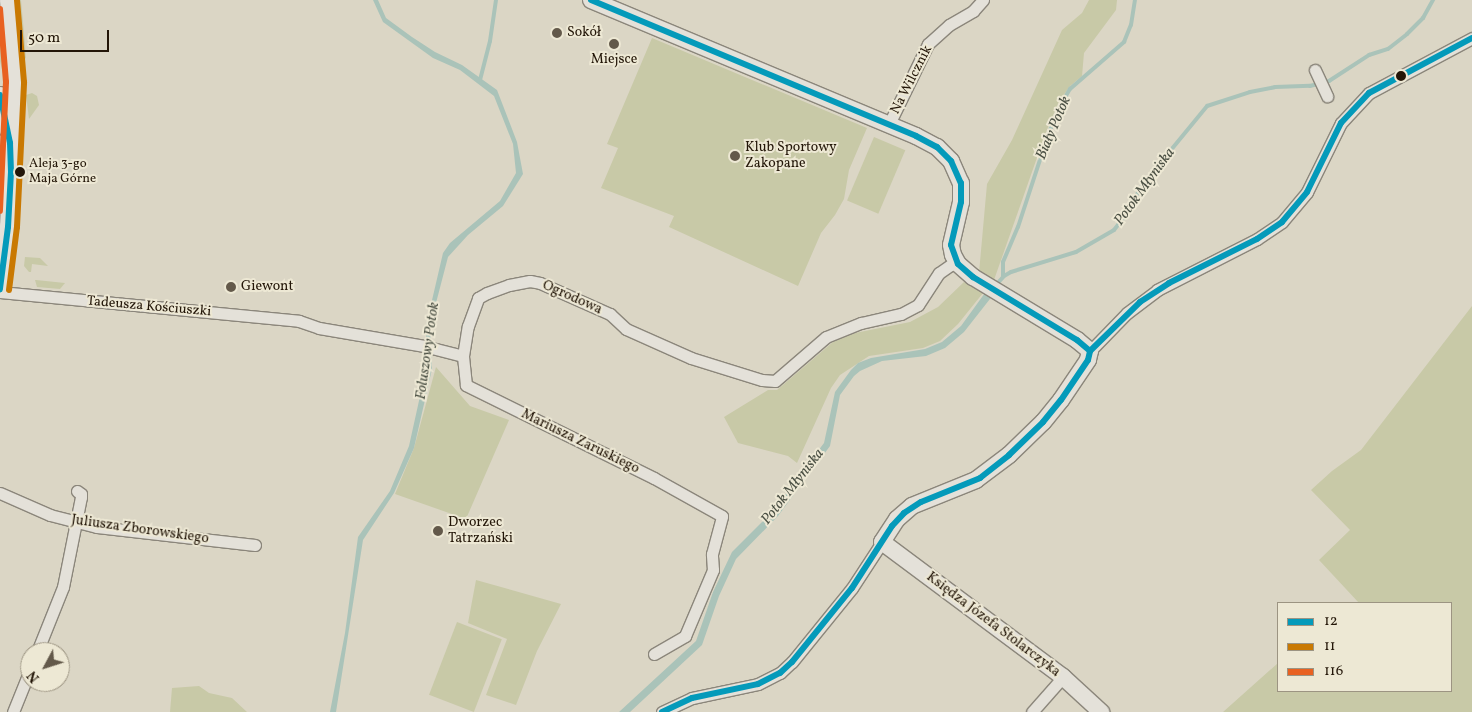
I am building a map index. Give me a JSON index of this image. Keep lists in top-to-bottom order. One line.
{"streets":{"street":["Na Wilcznik","Ogrodowa","Tadeusza Kościuszki","Mariusza Zaruskiego","Juliusza Zborowskiego","Księdza Józefa Stolarczyka"]},"crossings":[["Ogrodowa","Tadeusza Kościuszki"],["Ogrodowa","Mariusza Zaruskiego"],["Tadeusza Kościuszki","Mariusza Zaruskiego"]],"water":["Biały Potok","Potok Młyniska","Foluszowy Potok"],"places":["Sokół","Miejsce","Klub Sportowy Zakopane","Aleja 3-go Maja Górne","Giewont","Dworzec Tatrzański"],"lines":["transit line 12","transit line 11","transit line 116"],"legend":["12","11","116"],"scale_bar":"50 m","north":"bottom left"}
